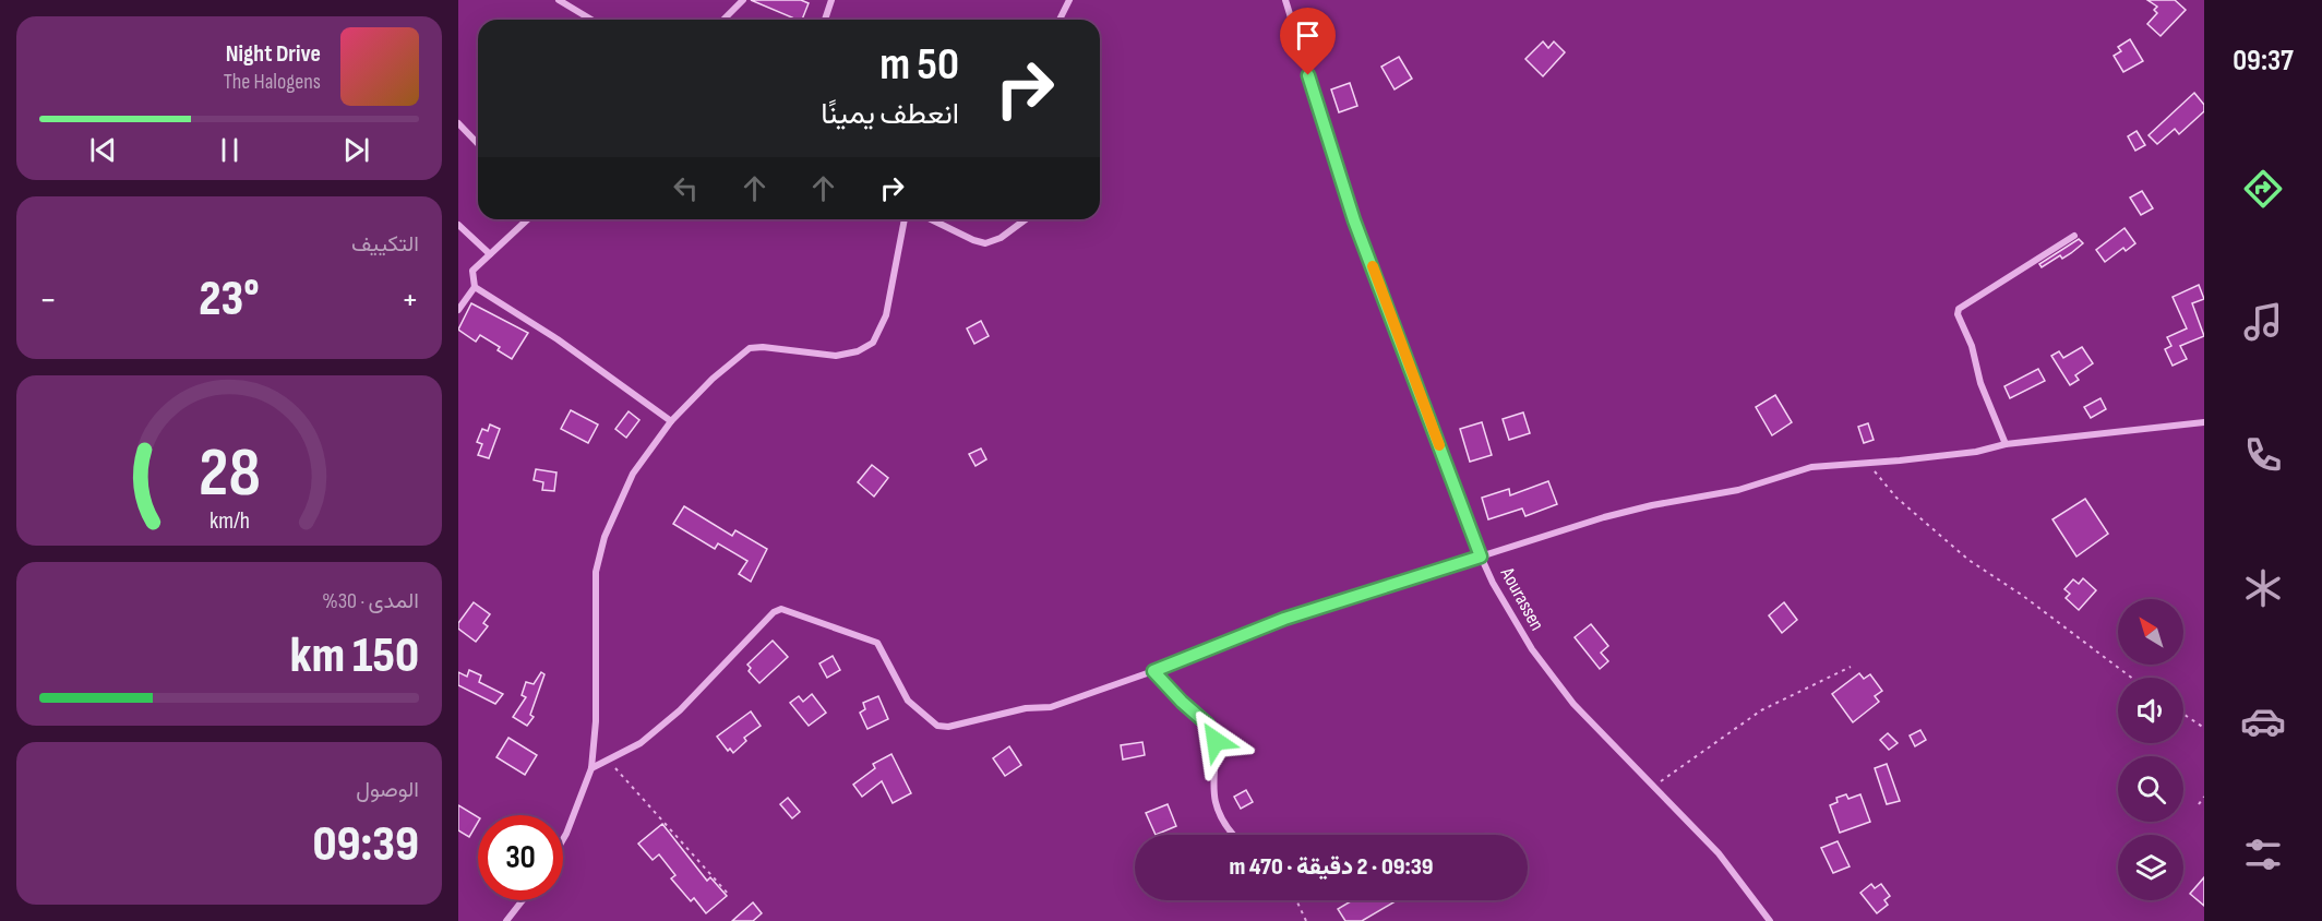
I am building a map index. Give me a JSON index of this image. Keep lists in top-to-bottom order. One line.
{"streets":{"street":["Aourassen"]},"north":"top left","page":{"tabs":"09:37","turn":["50 m","انعطف يمينًا"],"song":["Night Drive","The Halogens"],"tile":["التكييف",["المدى · 30%","150 km"],["الوصول","09:39"]],"heat":["−","23°","+"],"limit":"30","trip":"09:39 · 2 دقيقة · 470 m","gauge":["28","km/h"]}}
